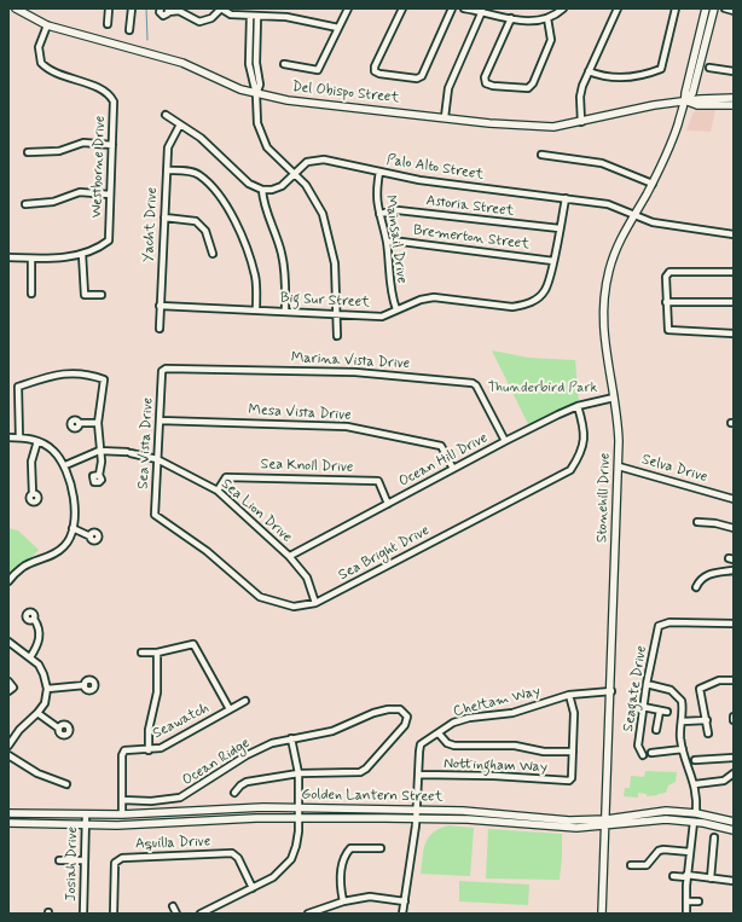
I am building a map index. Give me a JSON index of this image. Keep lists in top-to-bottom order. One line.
{"streets":{"main road":["Del Obispo Street","Stonehill Drive","Golden Lantern Street"],"street":["Westborne Drive","Palo Alto Street","Astoria Street","Yacht Drive","Bremerton Street","Mainsail Drive","Big Sur Street","Marina Vista Drive","Mesa Vista Drive","Sea Vista Drive","Ocean Hill Drive","Sea Knoll Drive","Selva Drive","Sea Lion Drive","Sea Bright Drive","Seagate Drive","Cheltam Way","Seawatch","Ocean Ridge","Nottingham Way","Aquilla Drive","Josiah Drive"]},"crossings":[["Del Obispo Street","Westborne Drive"],["Del Obispo Street","Stonehill Drive"],["Palo Alto Street","Mainsail Drive"],["Palo Alto Street","Stonehill Drive"],["Astoria Street","Mainsail Drive"],["Yacht Drive","Big Sur Street"],["Bremerton Street","Mainsail Drive"],["Bremerton Street","Big Sur Street"],["Mainsail Drive","Big Sur Street"],["Marina Vista Drive","Sea Vista Drive"],["Marina Vista Drive","Ocean Hill Drive"],["Mesa Vista Drive","Sea Vista Drive"],["Mesa Vista Drive","Ocean Hill Drive"],["Sea Vista Drive","Sea Lion Drive"],["Sea Vista Drive","Sea Bright Drive"],["Ocean Hill Drive","Sea Knoll Drive"],["Ocean Hill Drive","Stonehill Drive"],["Ocean Hill Drive","Sea Lion Drive"],["Ocean Hill Drive","Sea Bright Drive"],["Sea Knoll Drive","Sea Lion Drive"],["Selva Drive","Stonehill Drive"],["Stonehill Drive","Cheltam Way"],["Stonehill Drive","Golden Lantern Street"],["Sea Lion Drive","Sea Bright Drive"],["Cheltam Way","Nottingham Way"],["Seawatch","Ocean Ridge"],["Golden Lantern Street","Josiah Drive"]],"parks":["Thunderbird Park"]}
